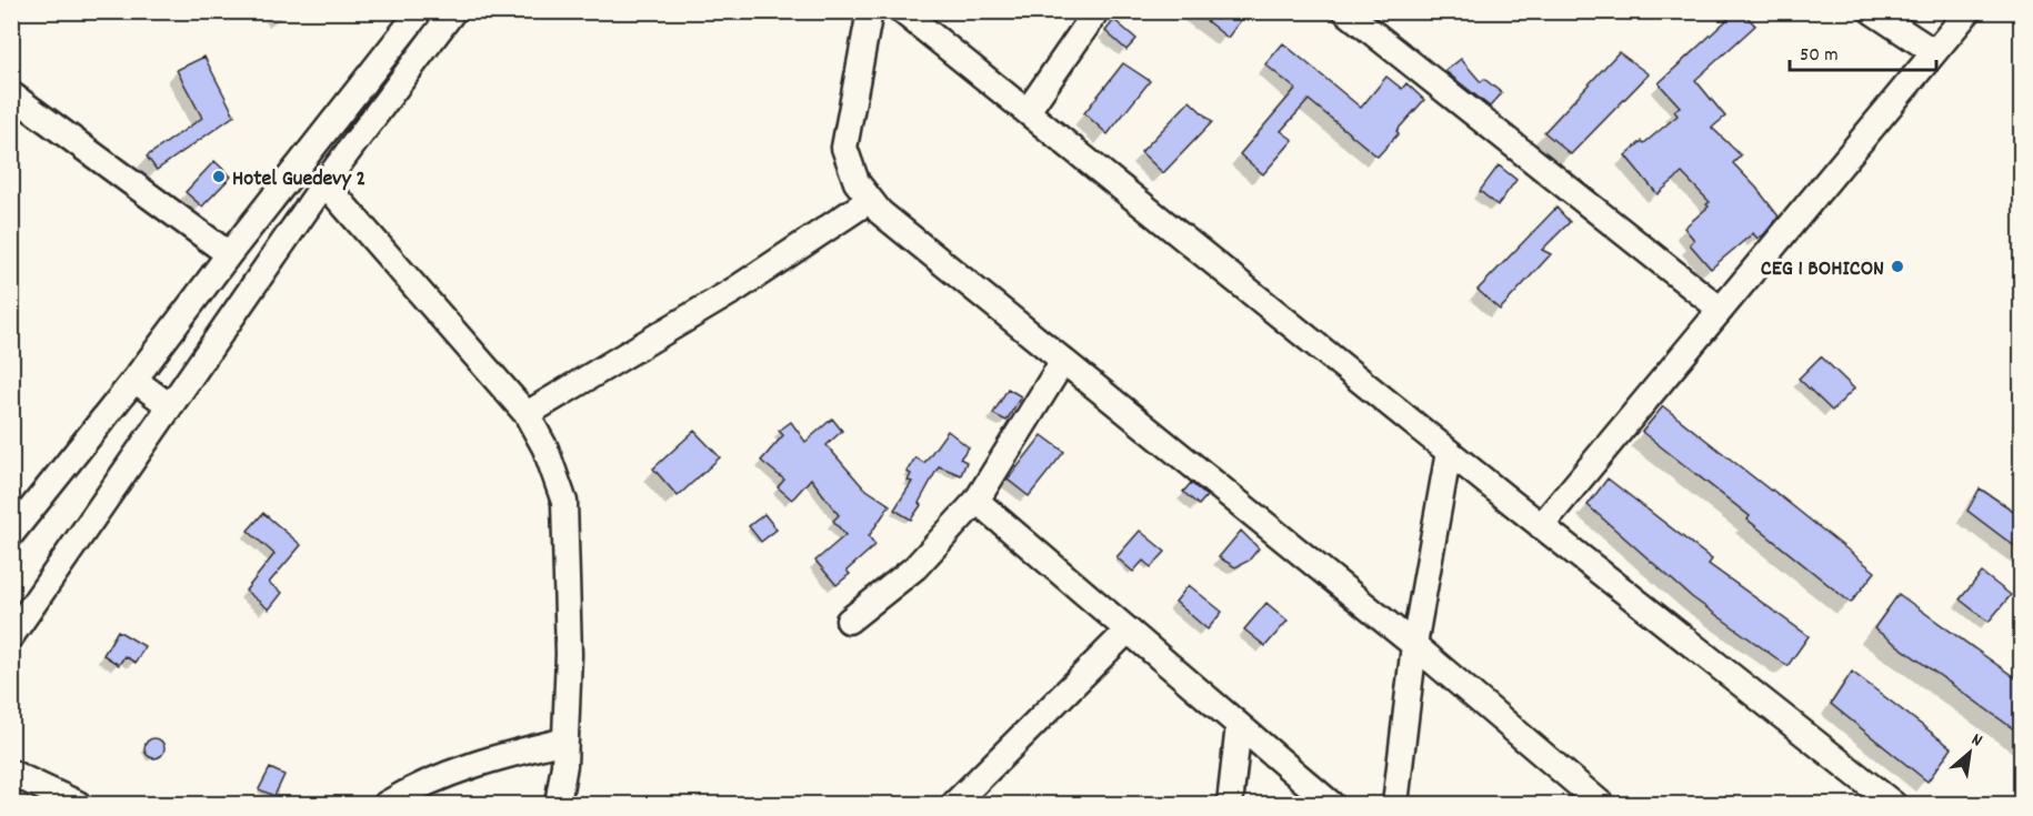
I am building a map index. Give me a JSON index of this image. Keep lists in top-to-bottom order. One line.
{"places":["Hotel Guedevy 2","CEG 1 BOHICON"],"scale_bar":"50 m","north":"top right"}
